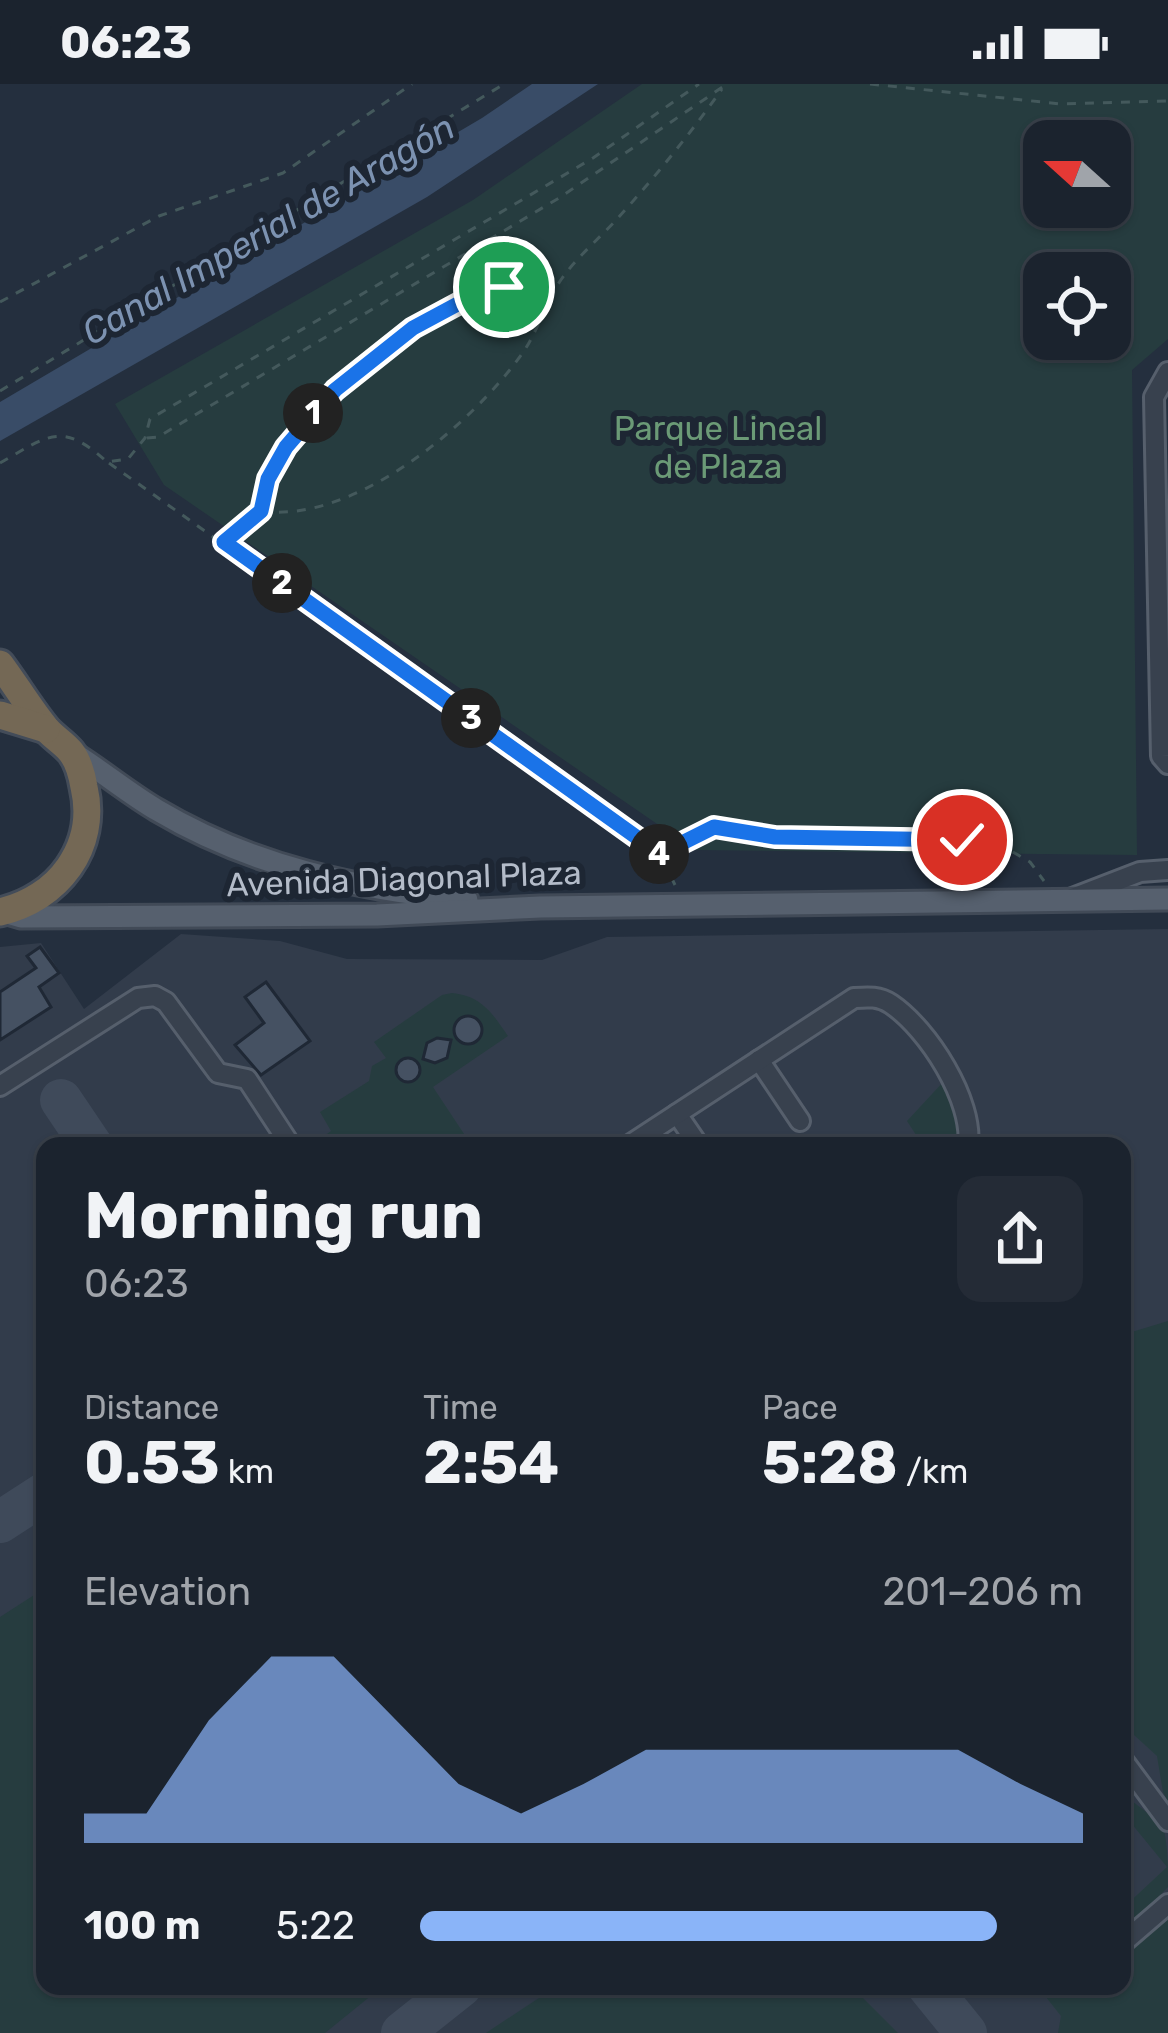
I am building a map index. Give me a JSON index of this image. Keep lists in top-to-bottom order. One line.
{"streets":{"main road":["Avenida Diagonal Plaza"]},"water":["Canal Imperial de Aragón"],"parks":["Parque Lineal de Plaza"],"north":"left","page":{"status":"06:23","pins":["1","2","3","4"],"heading":["Morning run","06:23"],"stats":[["Distance","0.53 km"],["Time","2:54"],["Pace","5:28 /km"]],"chart":["Elevation","201–206 m"],"list":[{"name":"100 m","note":"5:22"}]}}
